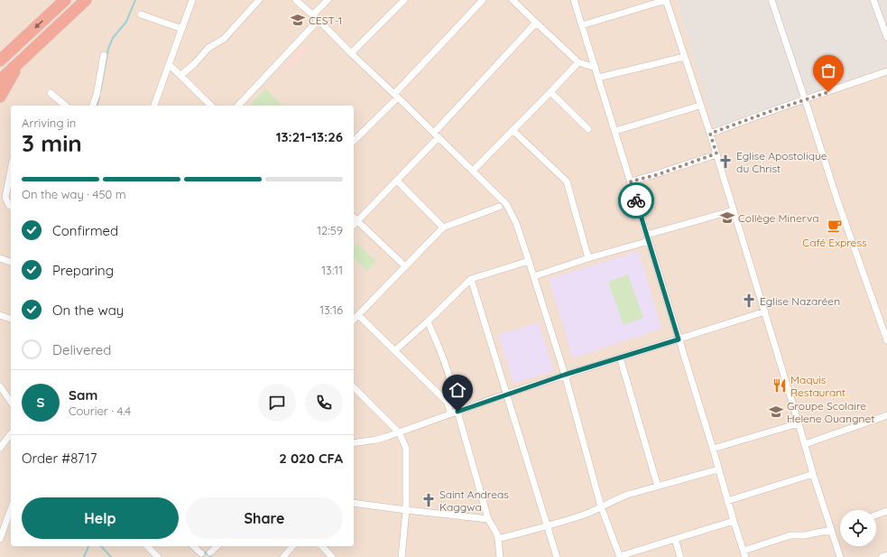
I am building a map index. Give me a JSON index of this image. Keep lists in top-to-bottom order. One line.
{"places":{"school or university":["CEST-1","Collège Minerva","Groupe Scolaire Helene Ouangnet"],"church":["Eglise Apostolique du Christ","Eglise Nazaréen","Saint Andreas Kaggwa"],"cafe":["Café Express"],"restaurant":["Maquis Restaurant"]},"page":{"heading":["3 min","Arriving in","13:21–13:26"],"panel":["Sam","Courier · 4.4","Order #8717","2 020 CFA"],"bar":"On the way · 450 m","list":[["Confirmed","12:59"],["Preparing","13:11"],["On the way","13:16"],"Delivered"],"round":"S","buttons":["Help","Share"]}}
